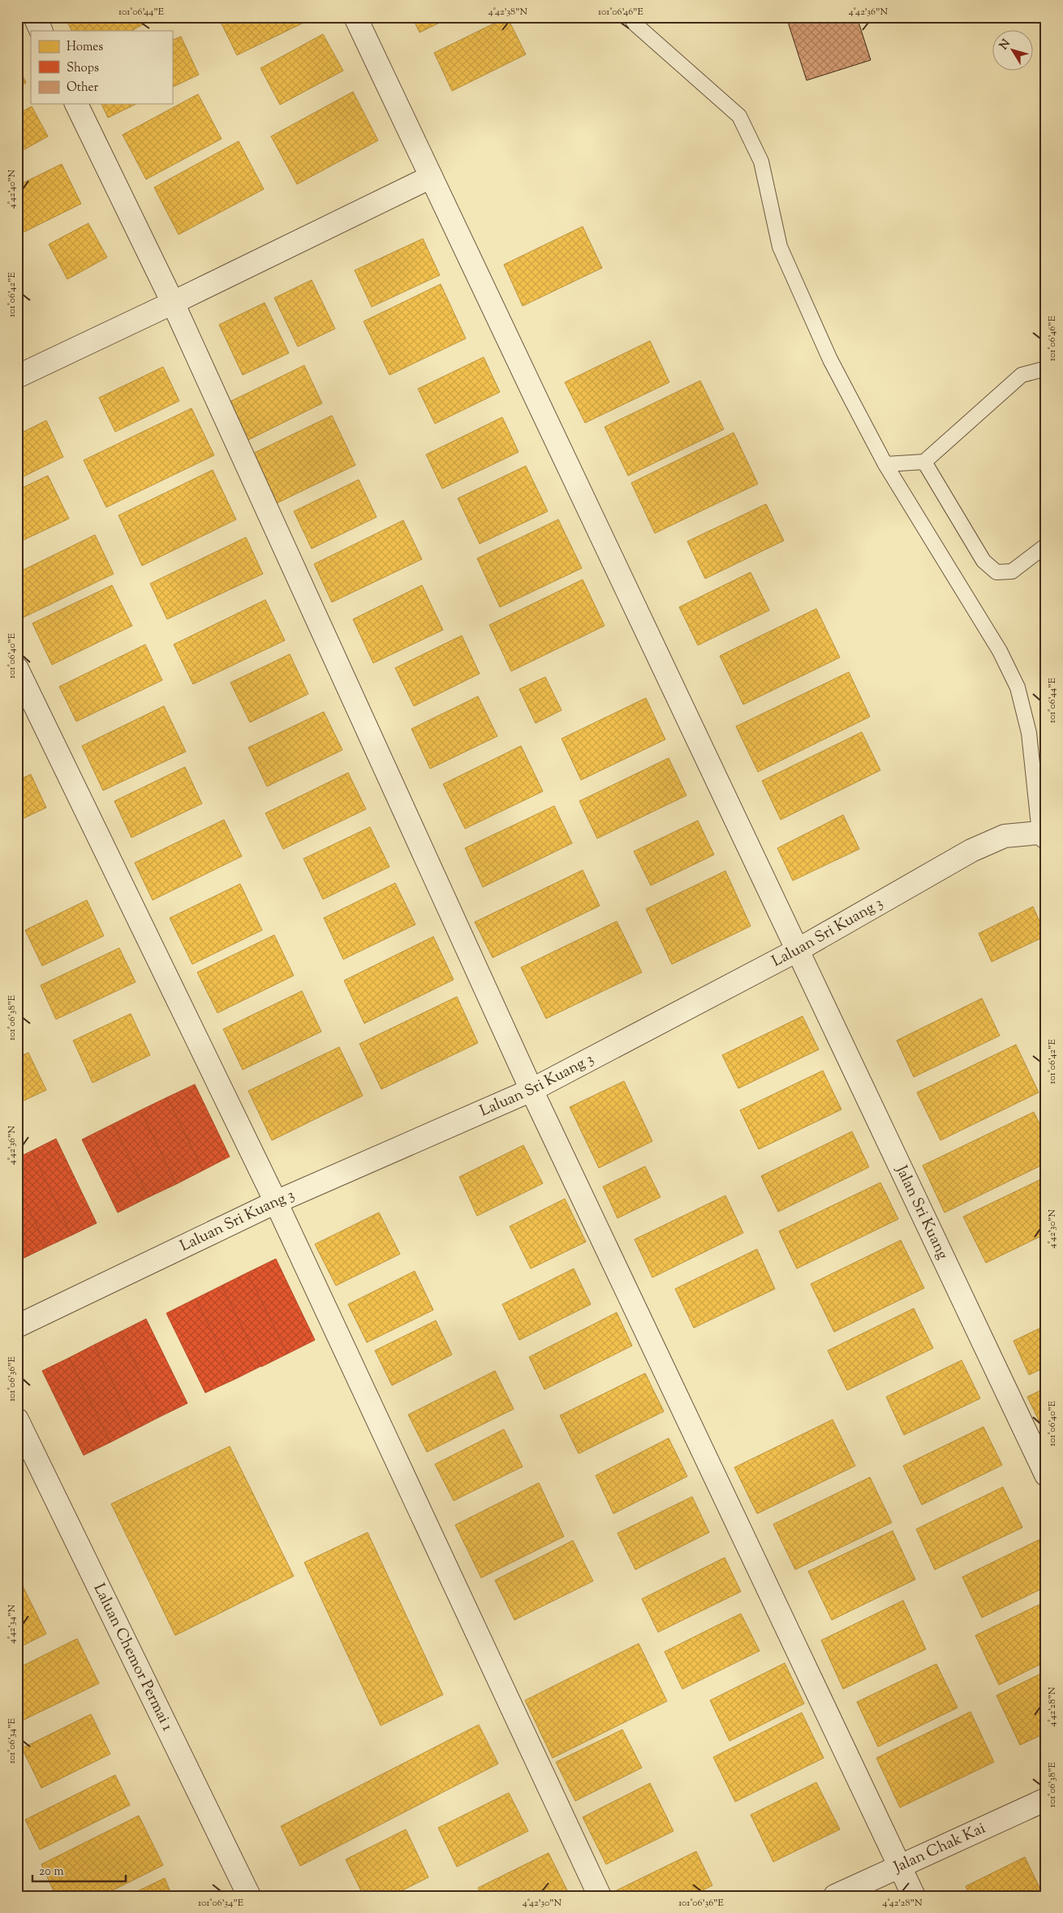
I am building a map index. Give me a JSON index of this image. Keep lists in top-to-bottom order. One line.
{"streets":{"street":["Laluan Sri Kuang 3","Jalan Sri Kuang","Laluan Chemor Permai 1","Jalan Chak Kai"]},"crossings":[["Laluan Sri Kuang 3","Jalan Sri Kuang"]],"legend":["Homes","Shops","Other"],"scale_bar":"20 m","north":"top left","coordinates":["101°06'44\"E","4°42'38\"N","101°06'46\"E","4°42'36\"N","4°42'40\"N","101°06'42\"E","101°06'40\"E","101°06'38\"E","4°42'30\"N","101°06'36\"E","4°42'34\"N","4°42'28\"N","101°06'34\"E"]}
